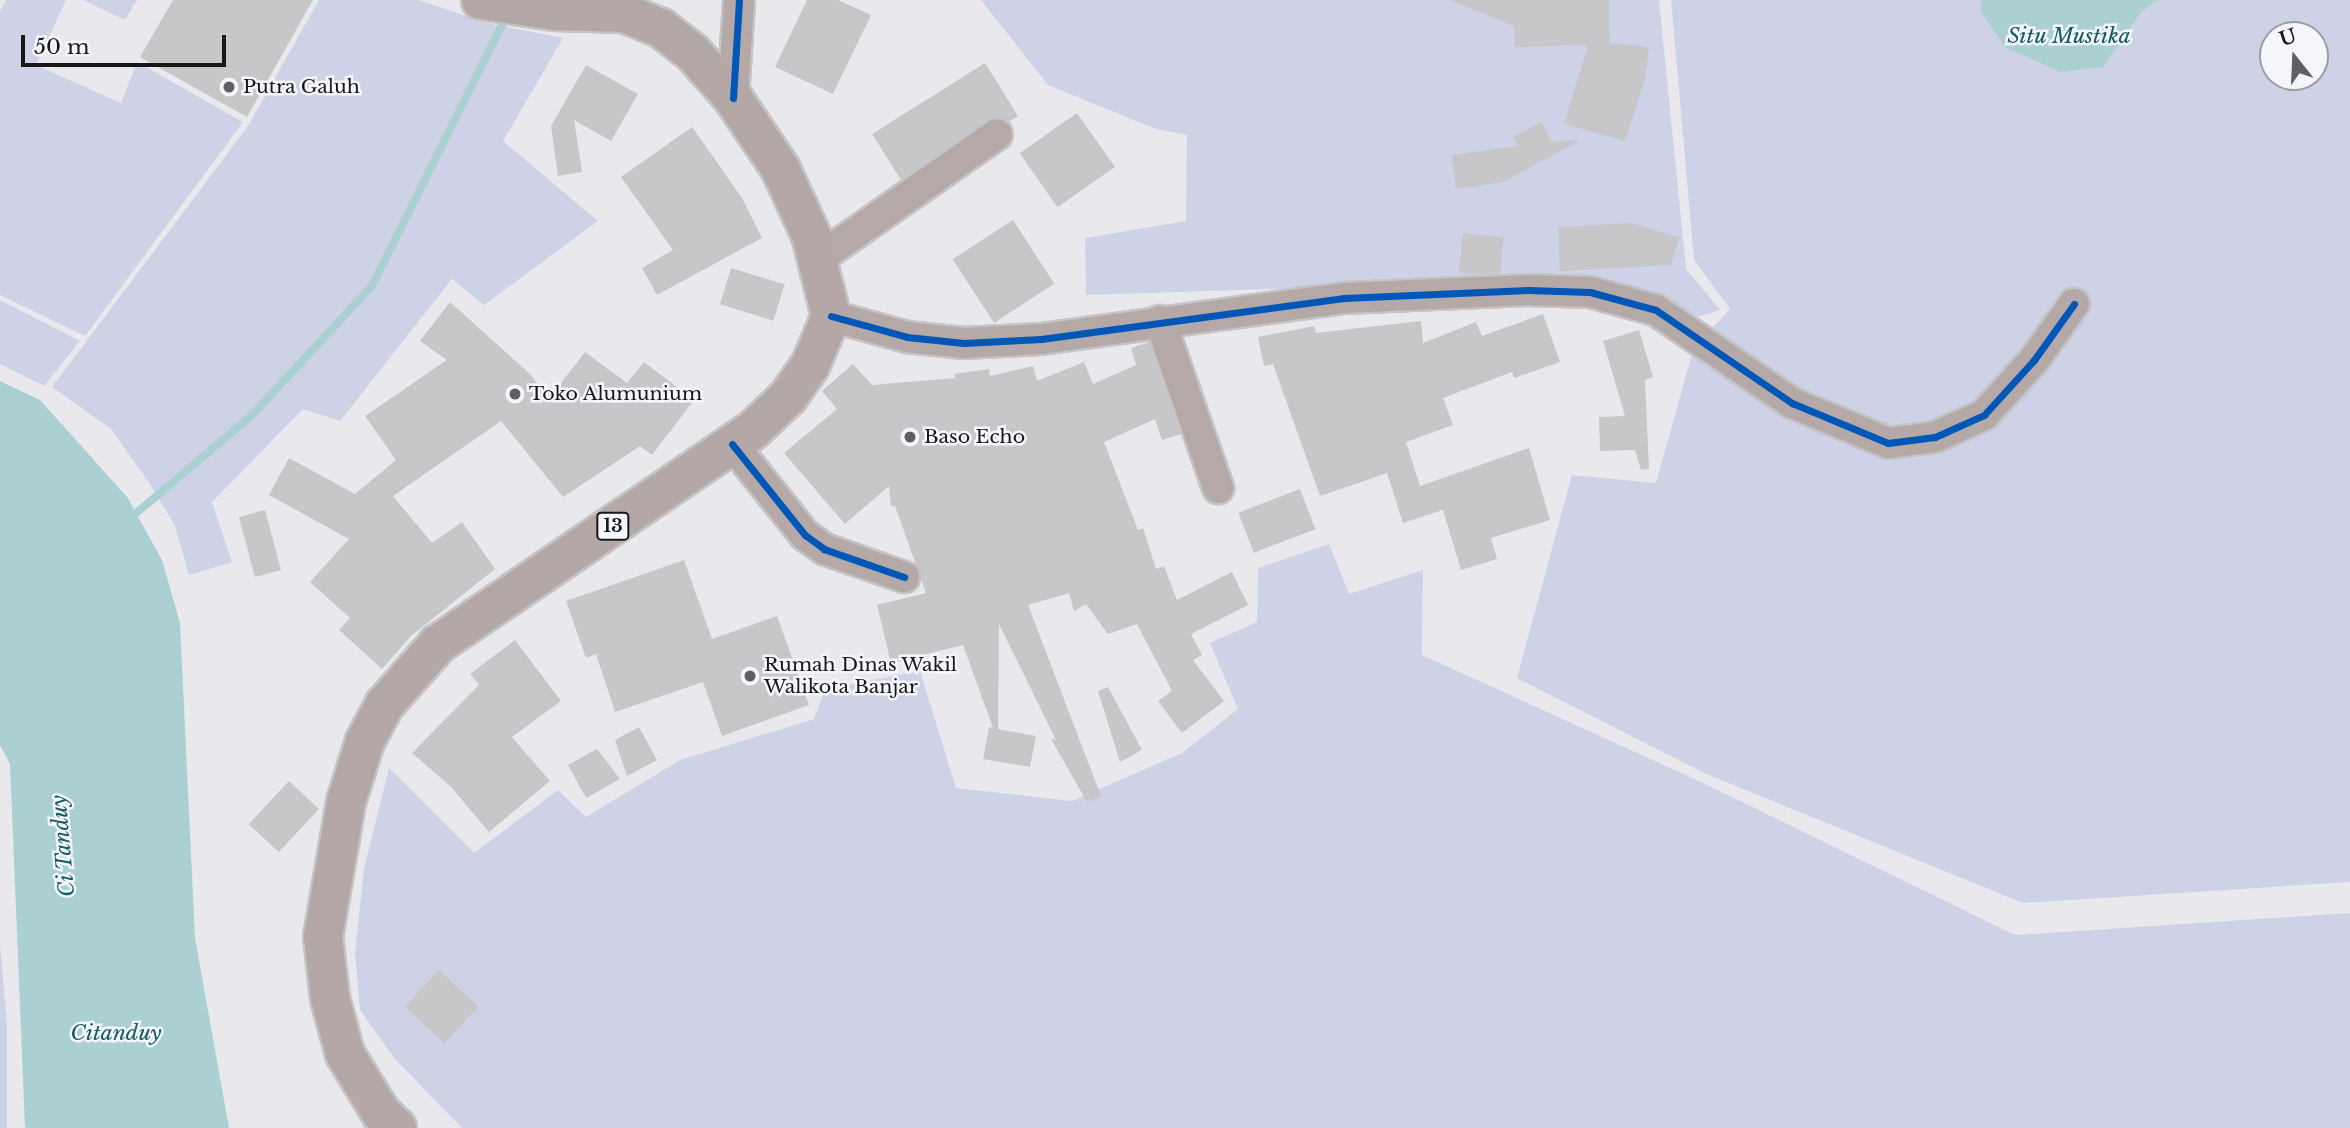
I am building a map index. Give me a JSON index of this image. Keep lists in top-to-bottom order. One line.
{"streets":{"highway":["13"]},"water":["Situ Mustika","Ci Tanduy","Citanduy"],"places":["Putra Galuh","Toko Alumunium","Baso Echo","Rumah Dinas Wakil Walikota Banjar"],"scale_bar":"50 m","north":"top"}
